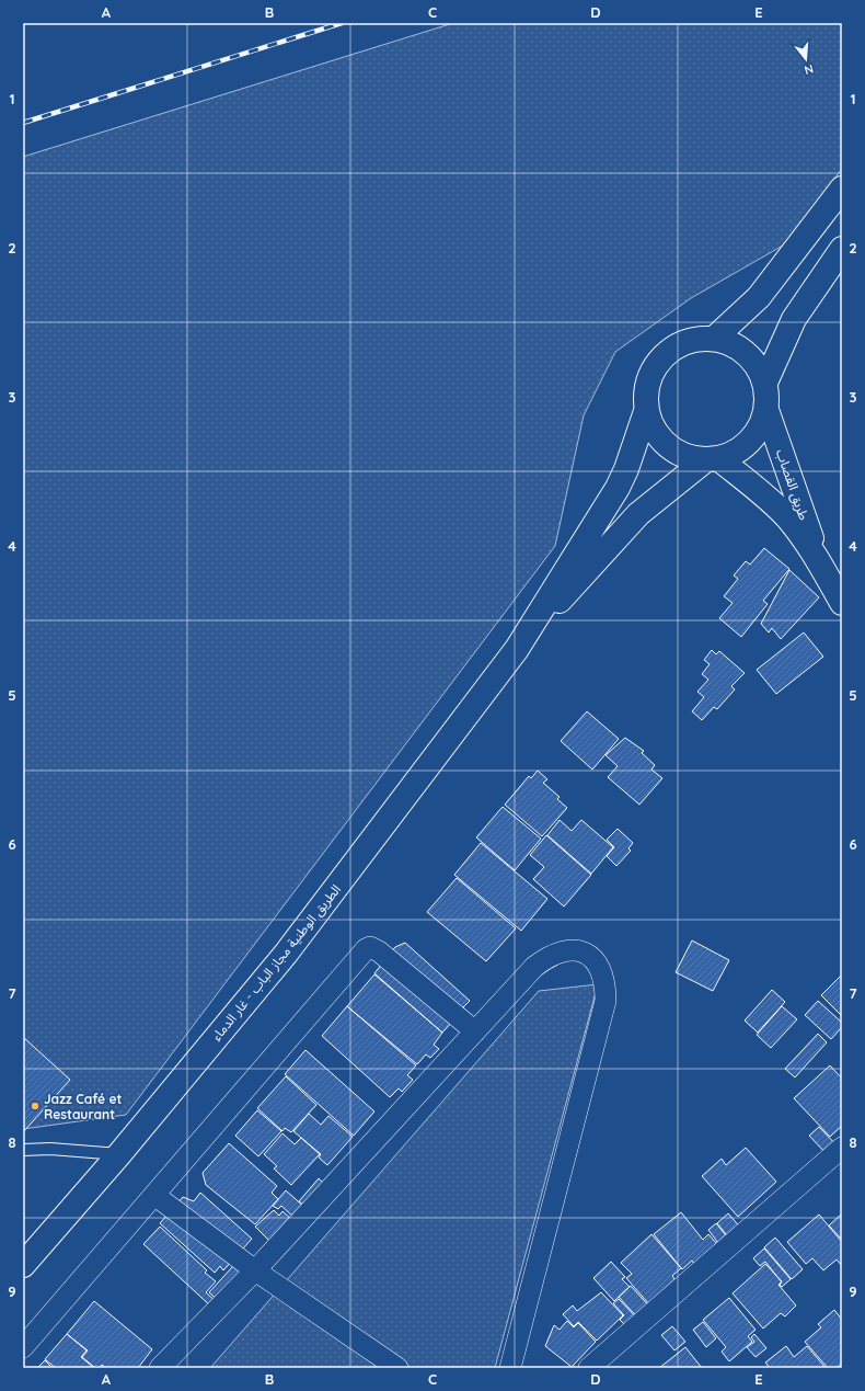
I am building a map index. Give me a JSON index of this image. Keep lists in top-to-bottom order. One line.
{"streets":{"main road":["طريق القصاب","الطريق الوطنية مجاز الباب - غار الدماء"]},"crossings":[["طريق القصاب","الطريق الوطنية مجاز الباب - غار الدماء"]],"places":["Jazz Café et Restaurant"],"north":"bottom","grid":{"columns":["A","B","C","D","E"],"rows":["1","2","3","4","5","6","7","8","9"]}}
